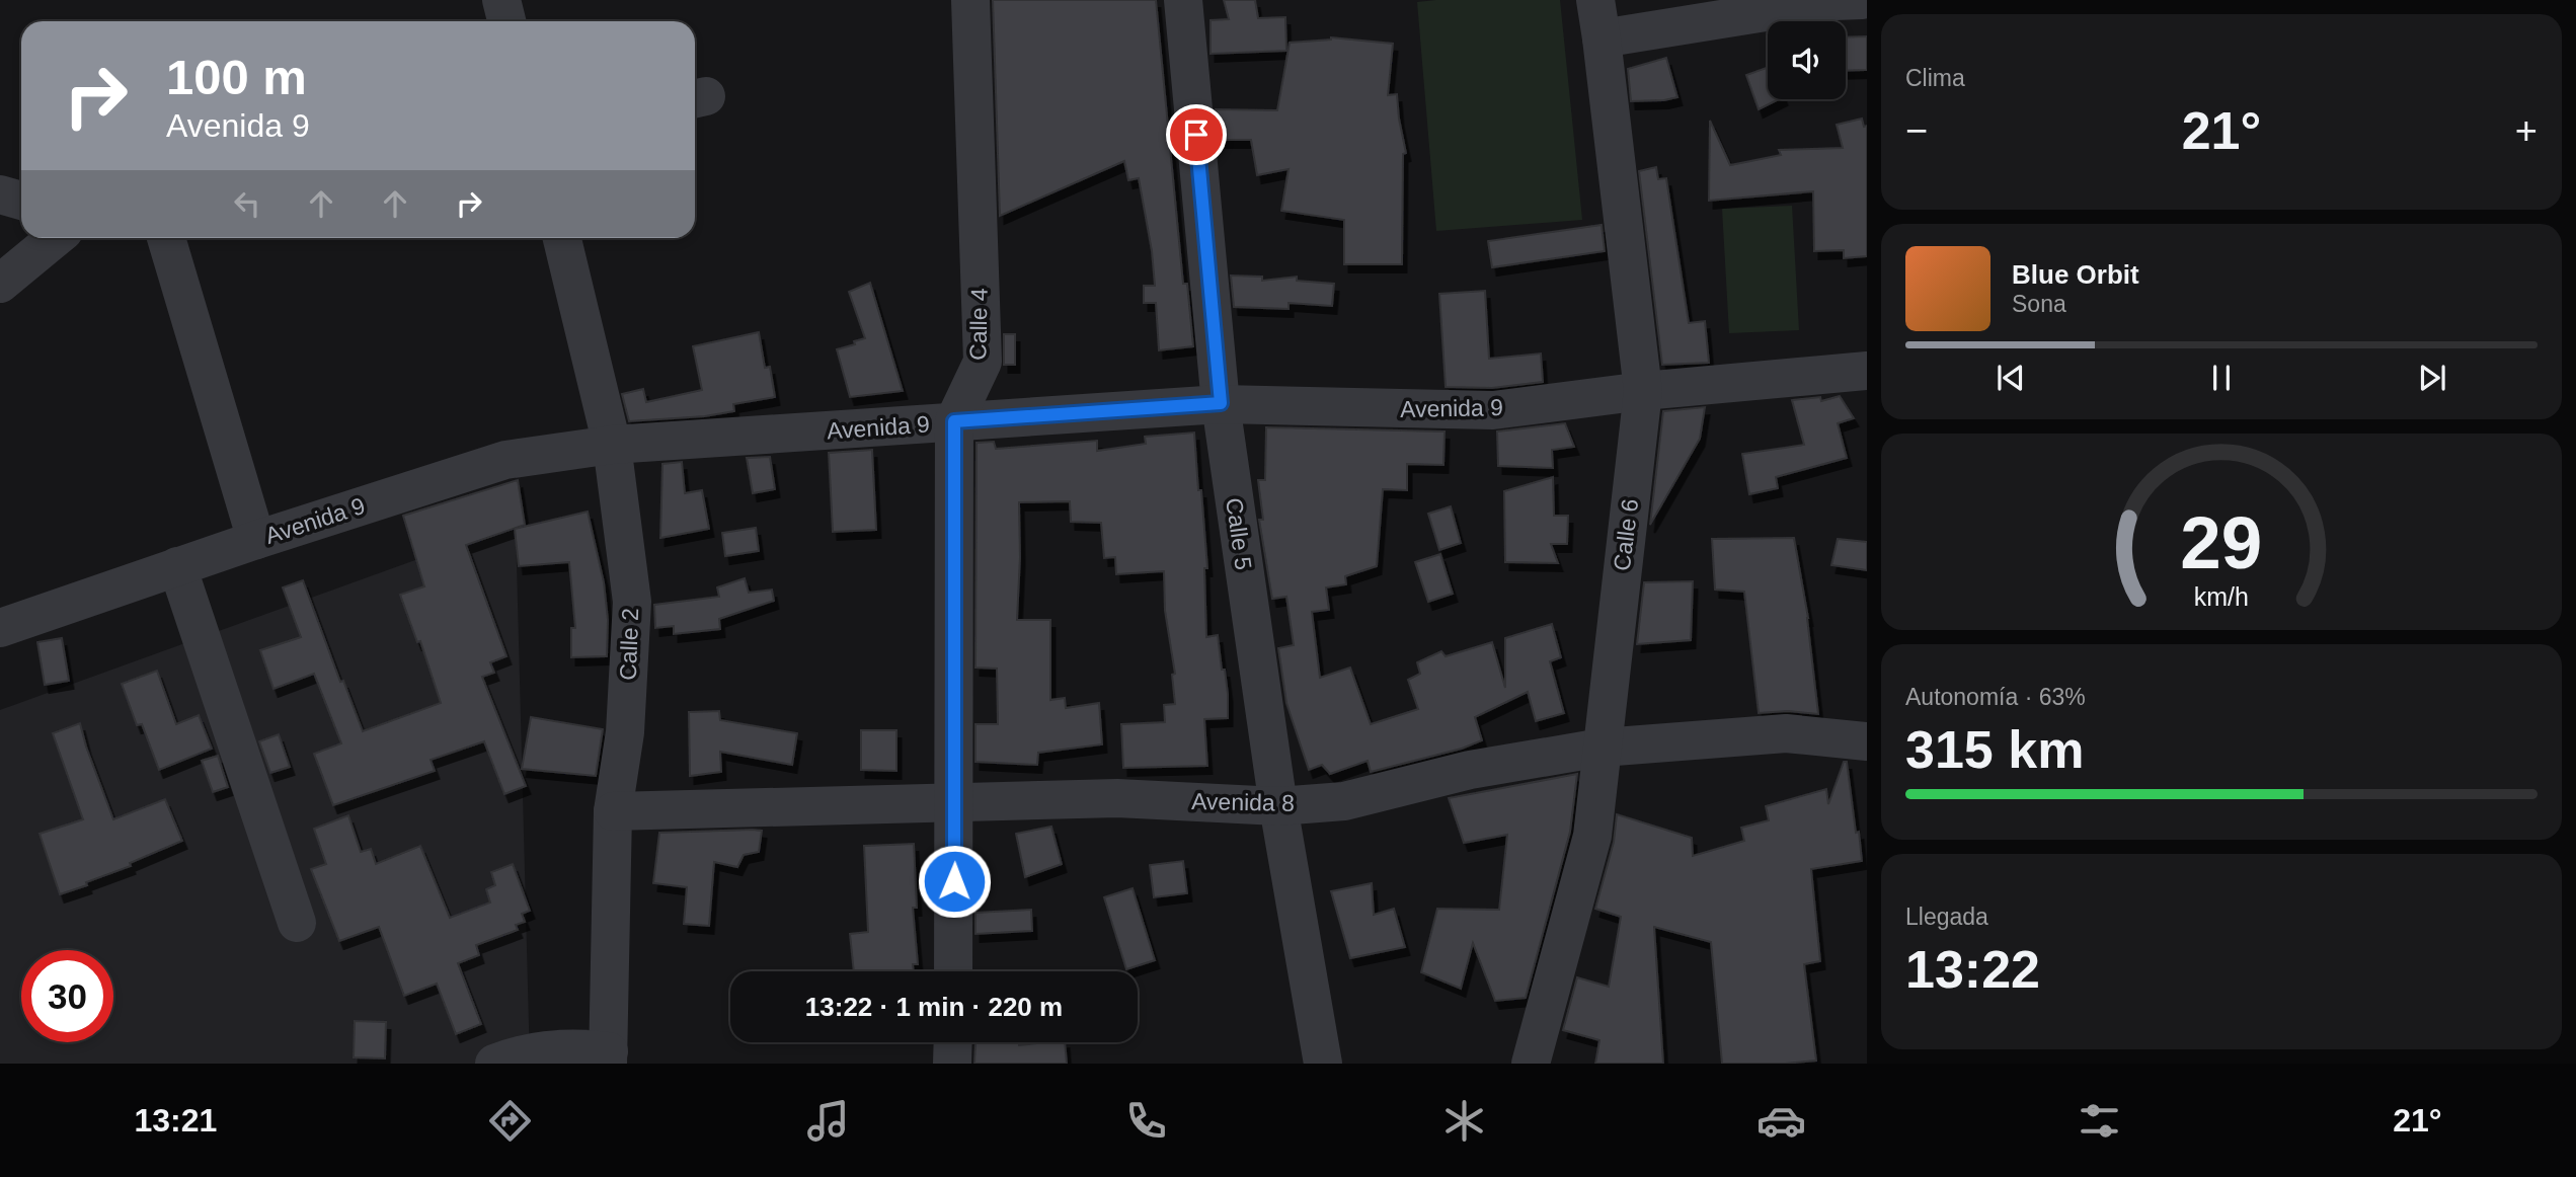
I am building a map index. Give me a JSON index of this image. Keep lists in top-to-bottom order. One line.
{"streets":{"street":["Calle 4","Avenida 9","Calle 5","Calle 6","Calle 2","Avenida 8"]},"crossings":[["Calle 4","Avenida 9"],["Calle 4","Avenida 8"],["Avenida 9","Calle 5"],["Avenida 9","Calle 6"],["Avenida 9","Calle 2"],["Calle 5","Avenida 8"],["Calle 6","Avenida 8"],["Calle 2","Avenida 8"]],"page":{"tile":["Clima",["Autonomía · 63%","315 km"],["Llegada","13:22"]],"turn":["100 m","Avenida 9"],"heat":["−","21°","+"],"song":["Blue Orbit","Sona"],"limit":"30","trip":"13:22 · 1 min · 220 m","tabs":["13:21","21°"],"gauge":["29","km/h"]}}
